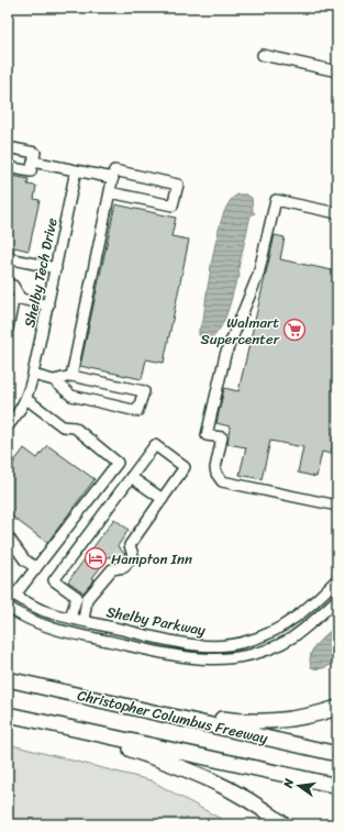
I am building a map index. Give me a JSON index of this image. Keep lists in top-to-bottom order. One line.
{"streets":{"highway":["Christopher Columbus Freeway"],"street":["Shelby Tech Drive","Shelby Parkway"]},"places":{"supermarket":["Walmart Supercenter"],"hotel":["Hampton Inn"]},"north":"left"}
